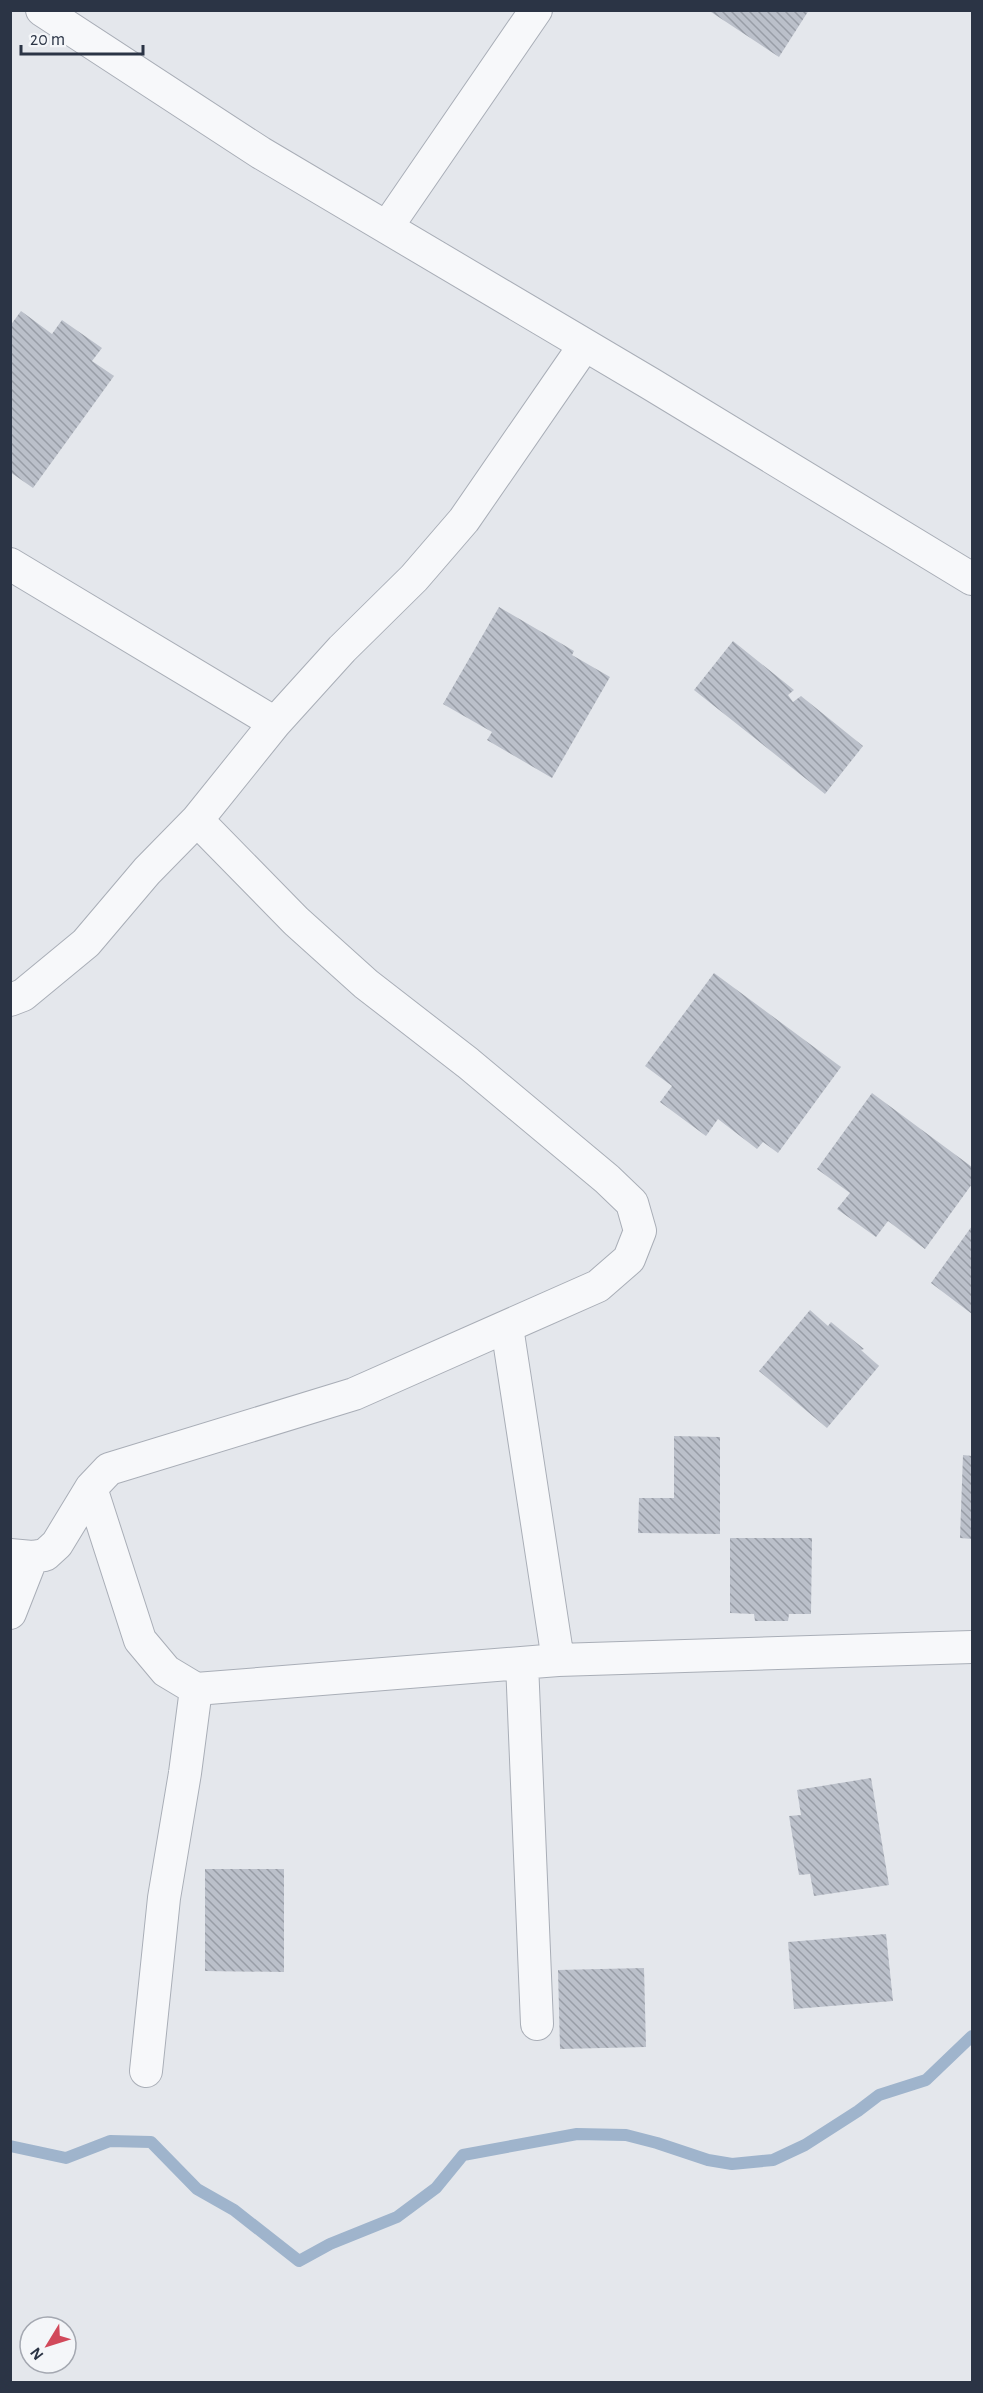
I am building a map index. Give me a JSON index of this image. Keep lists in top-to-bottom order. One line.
{"scale_bar":"20 m","north":"bottom left"}
